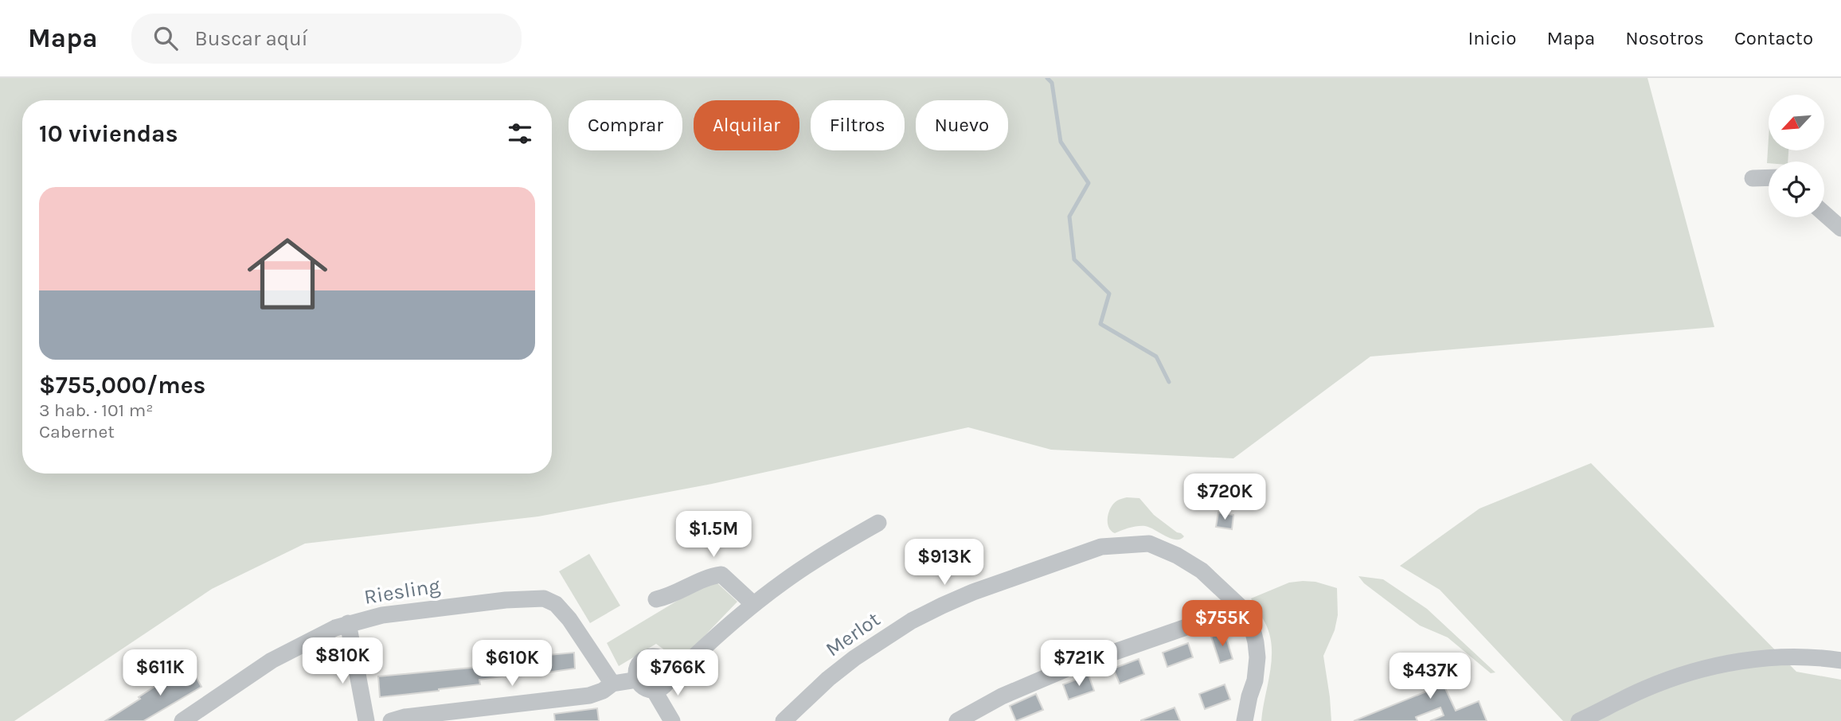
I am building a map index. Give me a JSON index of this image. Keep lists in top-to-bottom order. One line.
{"streets":{"street":["Riesling","Merlot"]},"north":"bottom left","page":{"header":"Mapa","search":"Buscar aquí","nav":["Inicio","Mapa","Nosotros","Contacto"],"chip":["Comprar","Alquilar","Filtros","Nuevo"],"heading":"10 viviendas","list":[{"name":"$755,000/mes","note":"3 hab. · 101 m² · Cabernet"}],"price":["$720K","$1.5M","$913K","$755K","$810K","$610K","$721K","$611K","$766K","$437K"]}}
